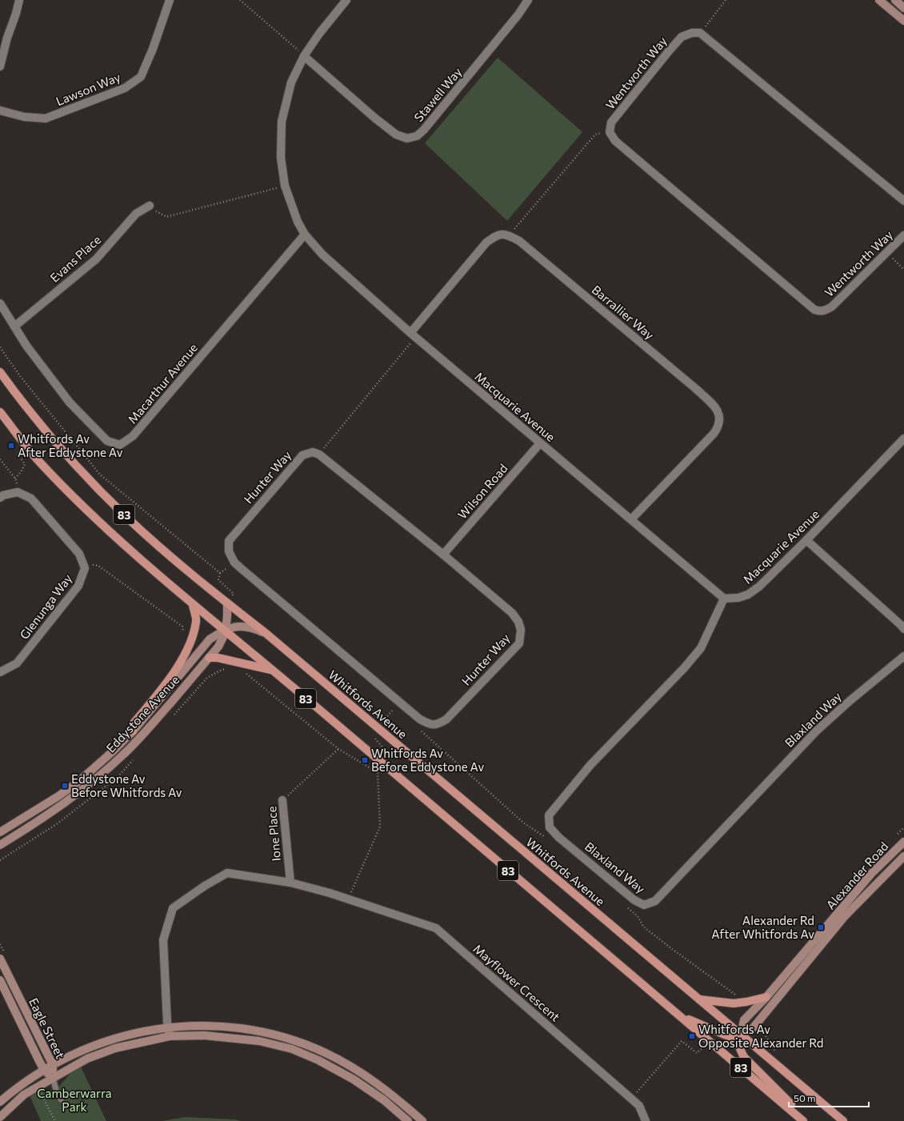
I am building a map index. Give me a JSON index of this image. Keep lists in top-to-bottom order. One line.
{"streets":{"main road":["83","Whitfords Avenue"],"street":["Wentworth Way","Lawson Way","Stawell Way","Evans Place","Barrallier Way","Macarthur Avenue","Macquarie Avenue","Hunter Way","Wilson Road","Glenunga Way","Eddystone Avenue","Blaxland Way","Ione Place","Alexander Road","Mayflower Crescent","Eagle Street"]},"crossings":[["Stawell Way","Macquarie Avenue"],["Evans Place","Macarthur Avenue"],["Barrallier Way","Macquarie Avenue"],["Macarthur Avenue","Macquarie Avenue"],["Macquarie Avenue","Wilson Road"],["Macquarie Avenue","Blaxland Way"],["Hunter Way","Wilson Road"],["83","Eddystone Avenue"],["Whitfords Avenue","Eddystone Avenue"],["Whitfords Avenue","Alexander Road"],["Ione Place","Mayflower Crescent"]],"parks":["Camberwarra Park"],"places":{"transit":["Whitfords Av After Eddystone Av","Whitfords Av Before Eddystone Av","Eddystone Av Before Whitfords Av","Alexander Rd After Whitfords Av","Whitfords Av Opposite Alexander Rd"]},"scale_bar":"50 m"}
